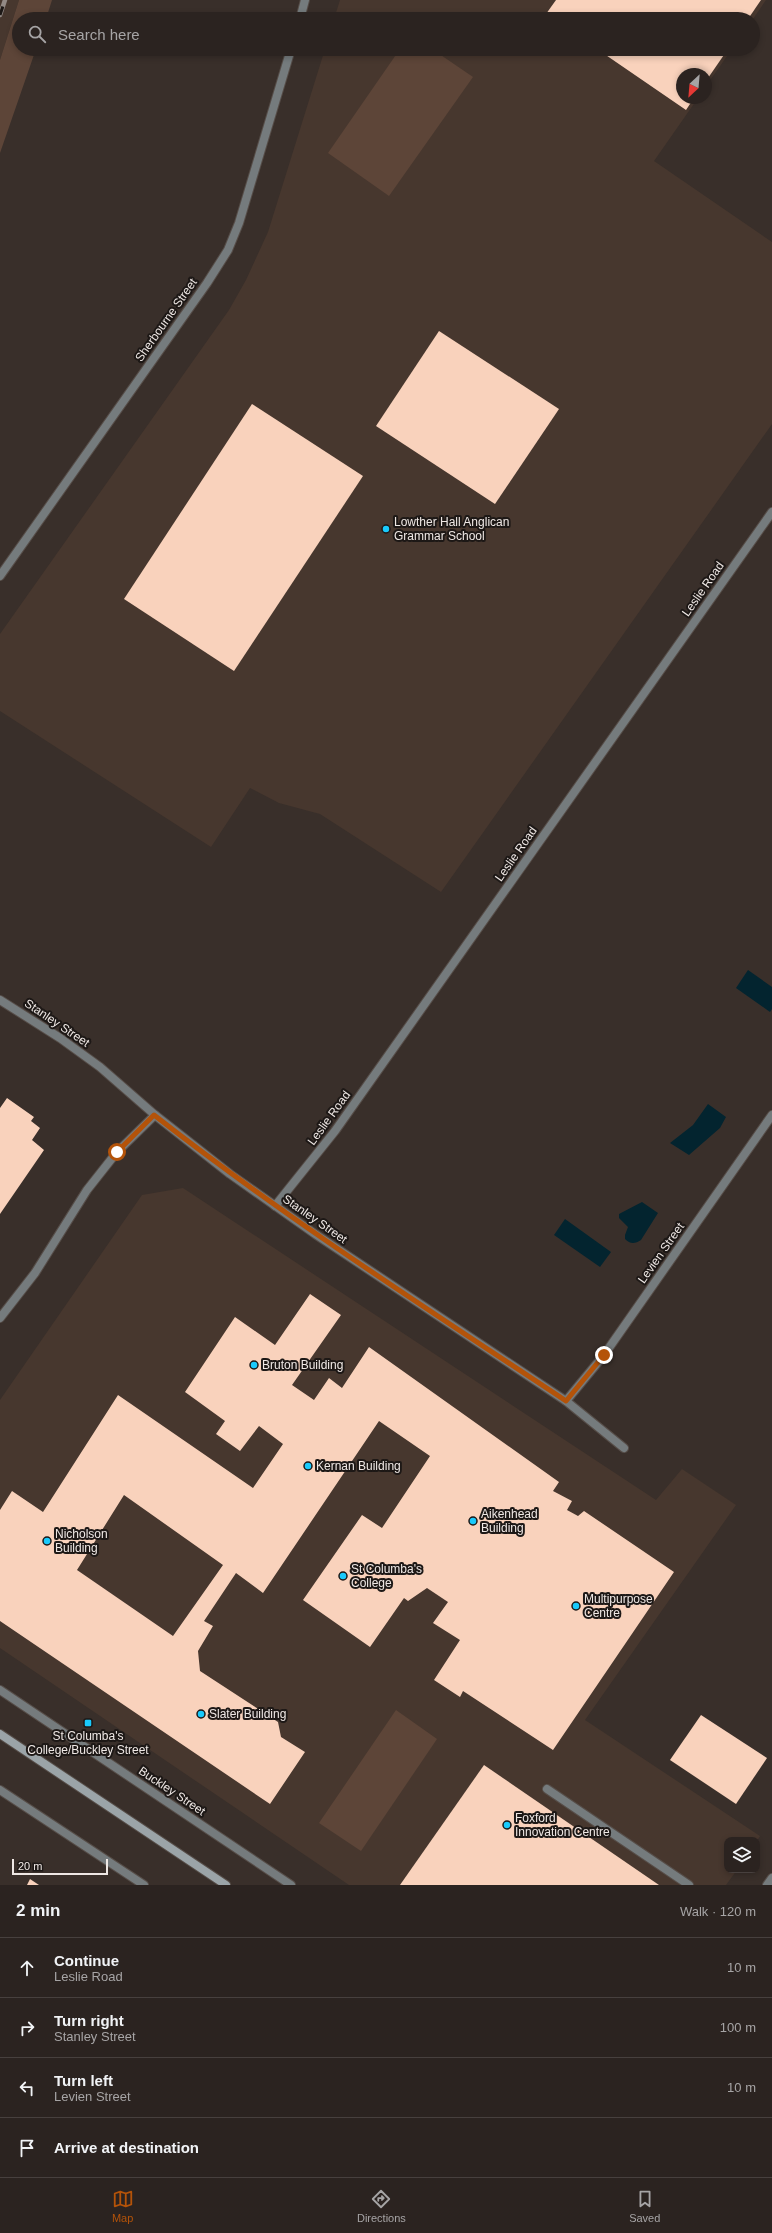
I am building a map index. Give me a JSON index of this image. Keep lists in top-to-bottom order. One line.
{"streets":{"street":["Sherbourne Street","Leslie Road","Stanley Street","Levien Street","Buckley Street"]},"crossings":[["Leslie Road","Stanley Street"],["Stanley Street","Levien Street"]],"places":{"other":["Lowther Hall Anglican Grammar School","Bruton Building","Kernan Building","Aikenhead Building","Nicholson Building","St Columba's College","Multipurpose Centre","Slater Building","Foxford Innovation Centre"],"transit":["St Columba's College/Buckley Street"]},"scale_bar":"20 m","north":"bottom left","page":{"search":"Search here","scale":"20 m","heading":["2 min","Walk · 120 m"],"list":[["Continue","Leslie Road","10 m"],["Turn right","Stanley Street","100 m"],["Turn left","Levien Street","10 m"],"Arrive at destination"],"nav":["Map","Directions","Saved"]}}
